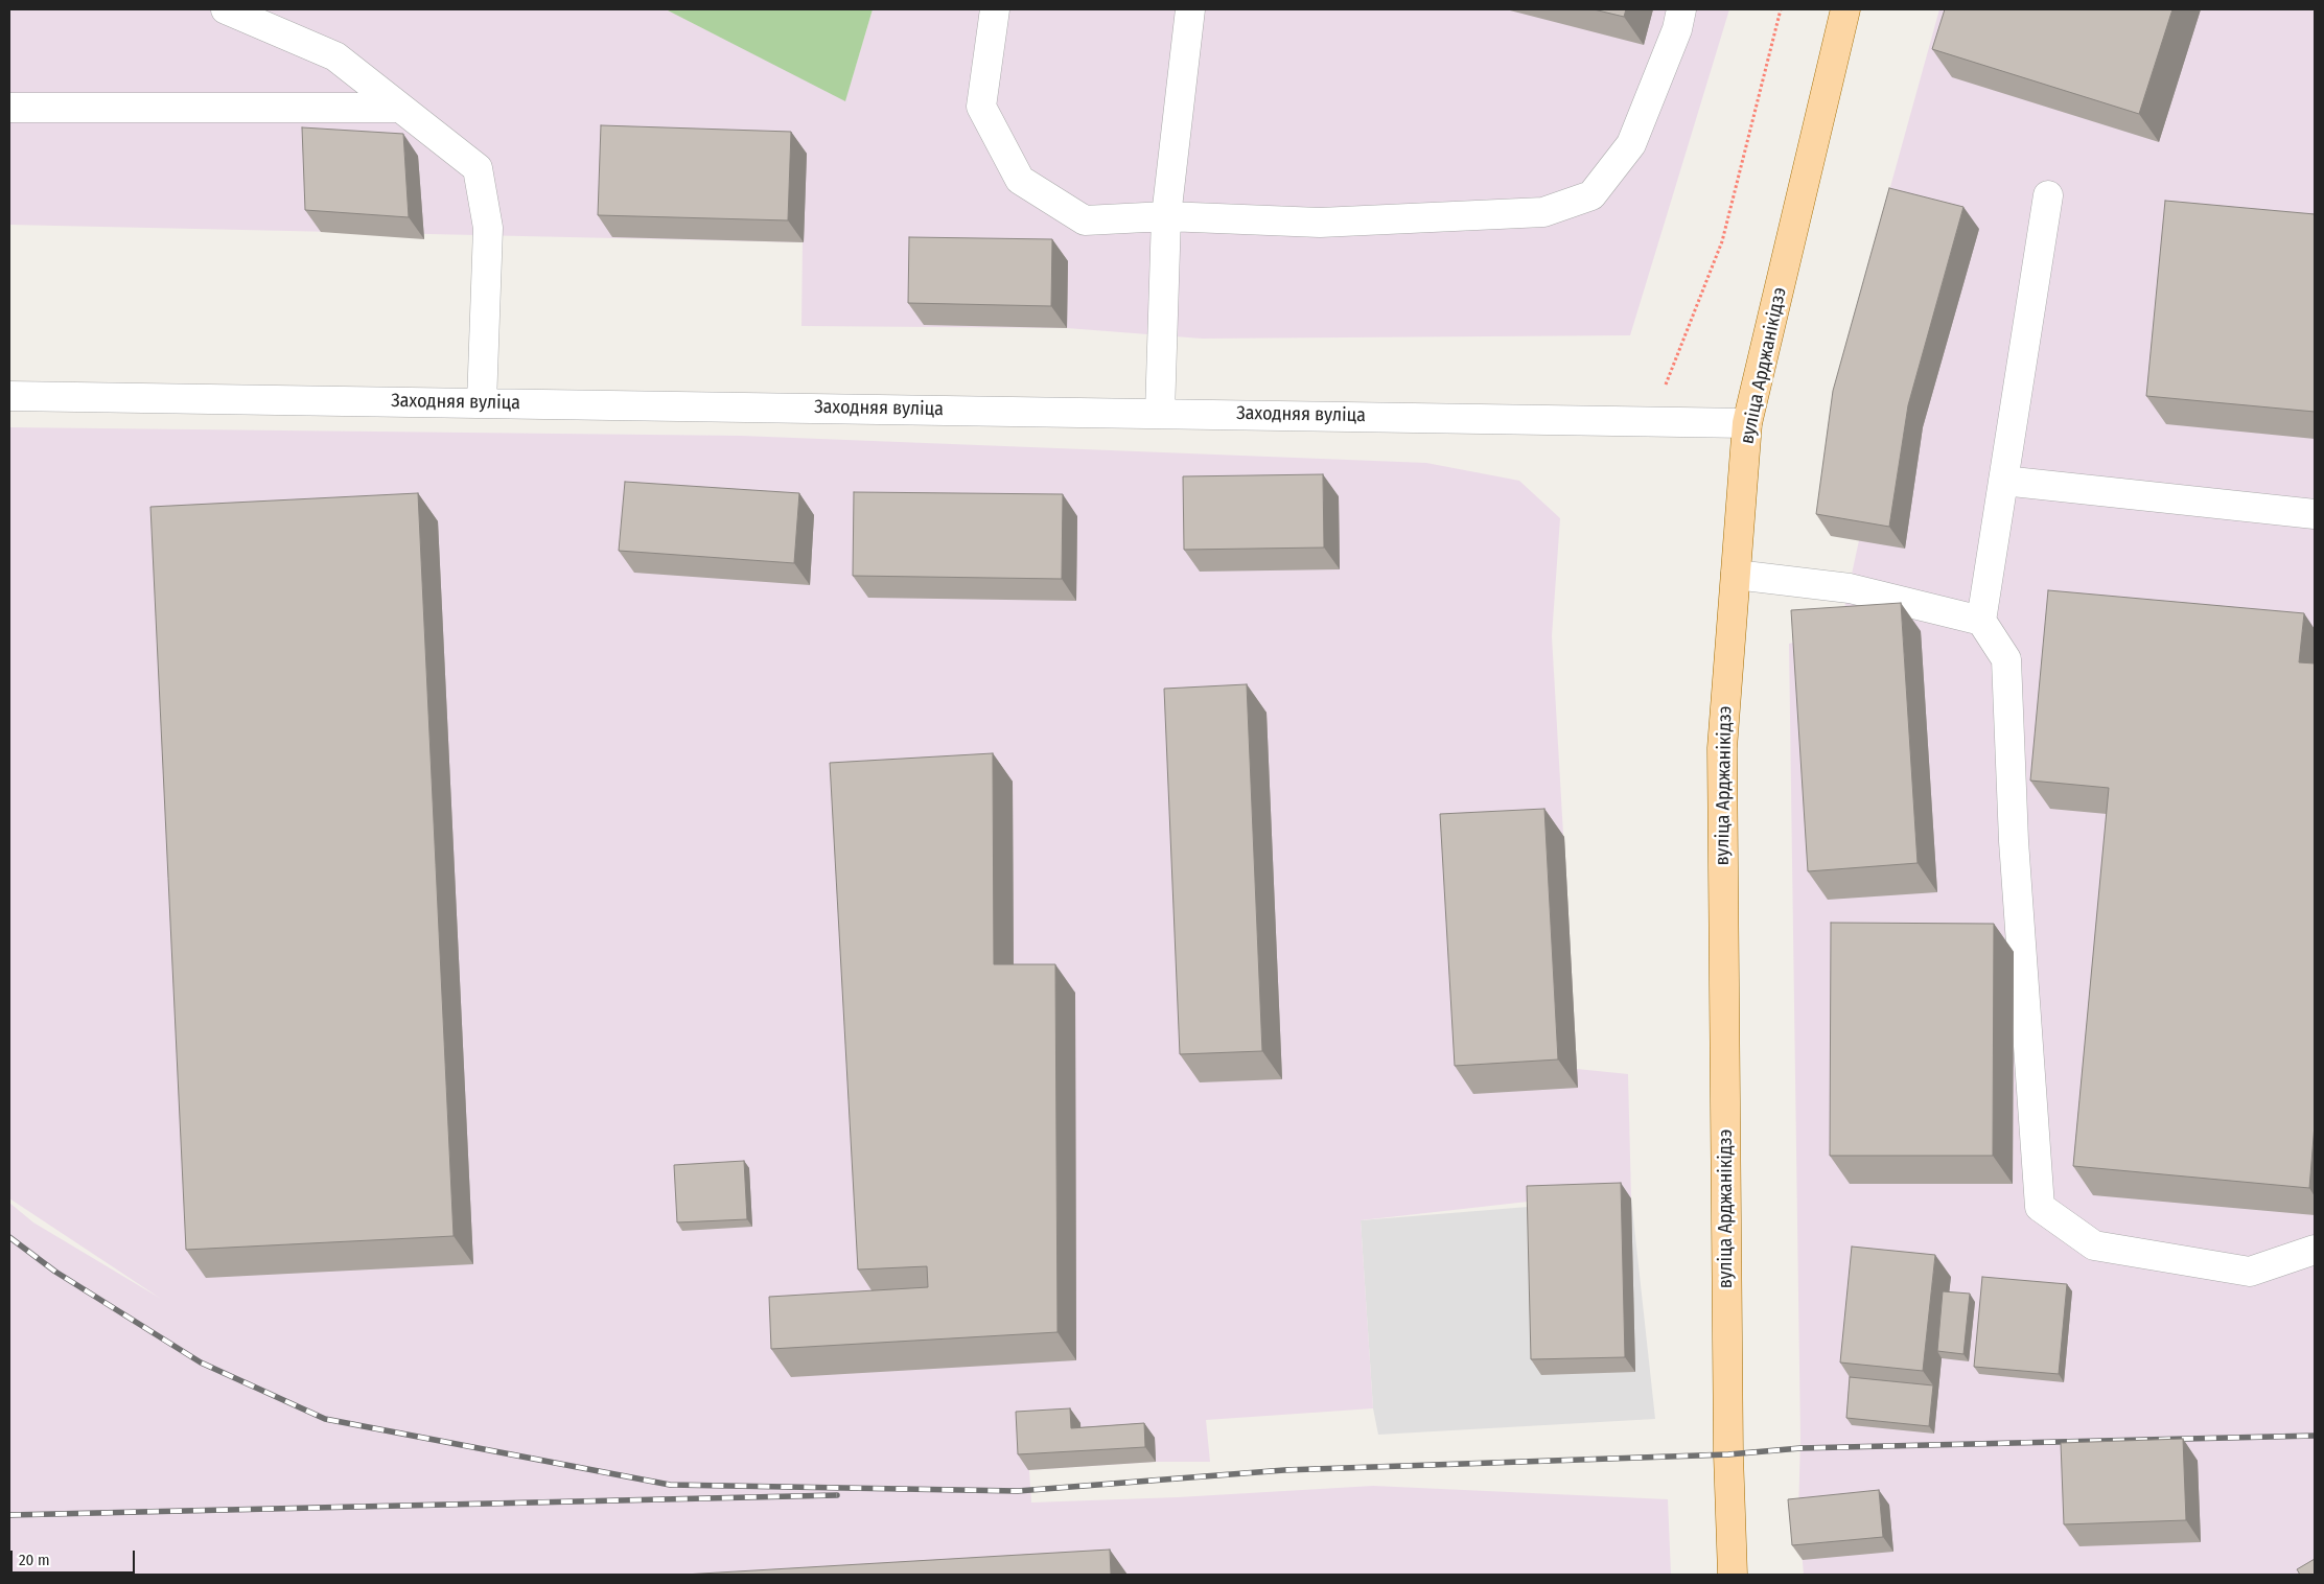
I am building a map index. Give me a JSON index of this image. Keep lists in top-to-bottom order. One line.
{"streets":{"main road":["вуліца Арджанікідзэ"],"street":["Заходняя вуліца"]},"crossings":[["вуліца Арджанікідзэ","Заходняя вуліца"]],"scale_bar":"20 m"}
